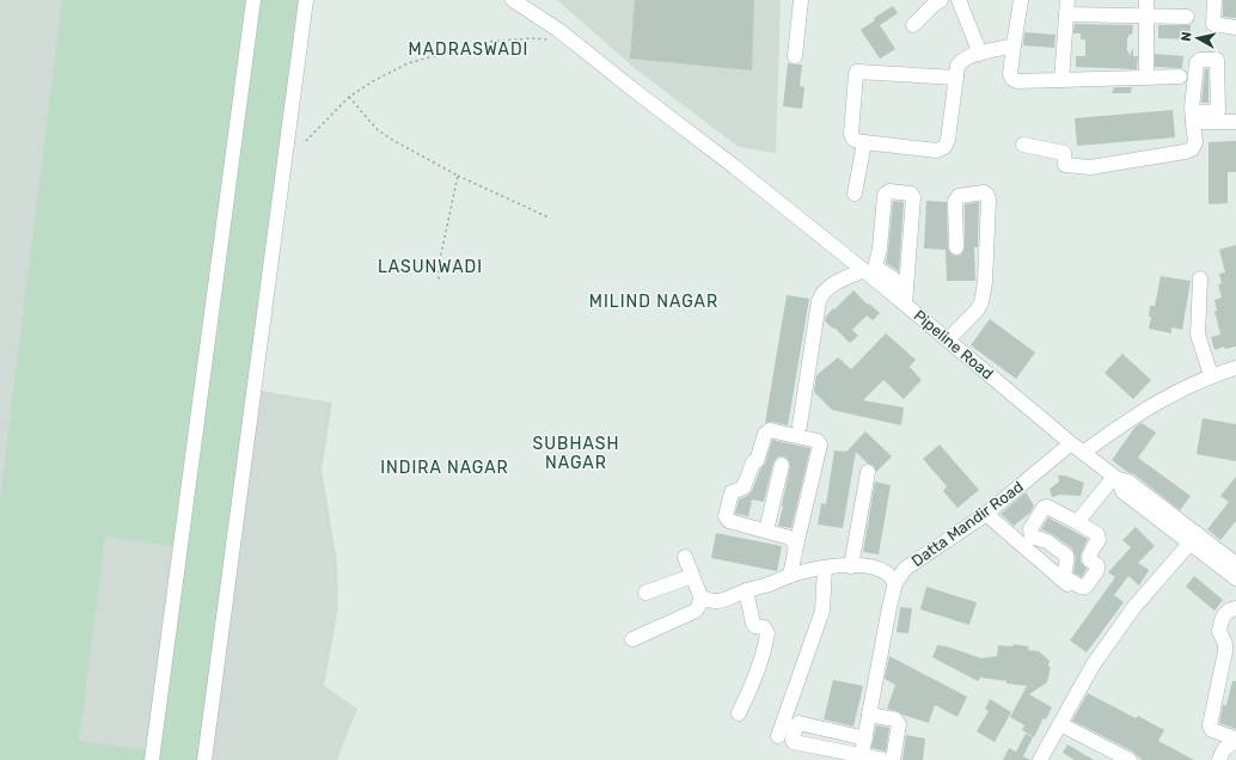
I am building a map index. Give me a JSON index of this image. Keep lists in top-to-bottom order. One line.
{"streets":{"street":["Pipeline Road","Datta Mandir Road"]},"crossings":[["Pipeline Road","Datta Mandir Road"]],"districts":["MADRASWADI","LASUNWADI","MILIND NAGAR","SUBHASH NAGAR","INDIRA NAGAR"],"north":"left"}
